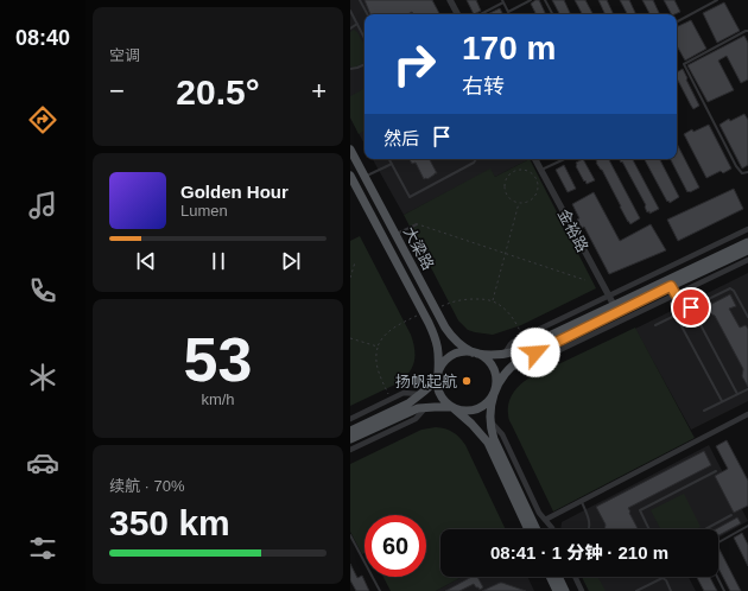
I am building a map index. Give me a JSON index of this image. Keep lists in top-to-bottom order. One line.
{"streets":{"main road":["大梁路"],"street":["金裕路"]},"places":["扬帆起航"],"page":{"tabs":"08:40","tile":["空调",["53","km/h"],["续航 · 70%","350 km"]],"turn":["170 m","右转"],"heat":["−","20.5°","+"],"then":"然后","song":["Golden Hour","Lumen"],"limit":"60","trip":"08:41 · 1 分钟 · 210 m"}}
